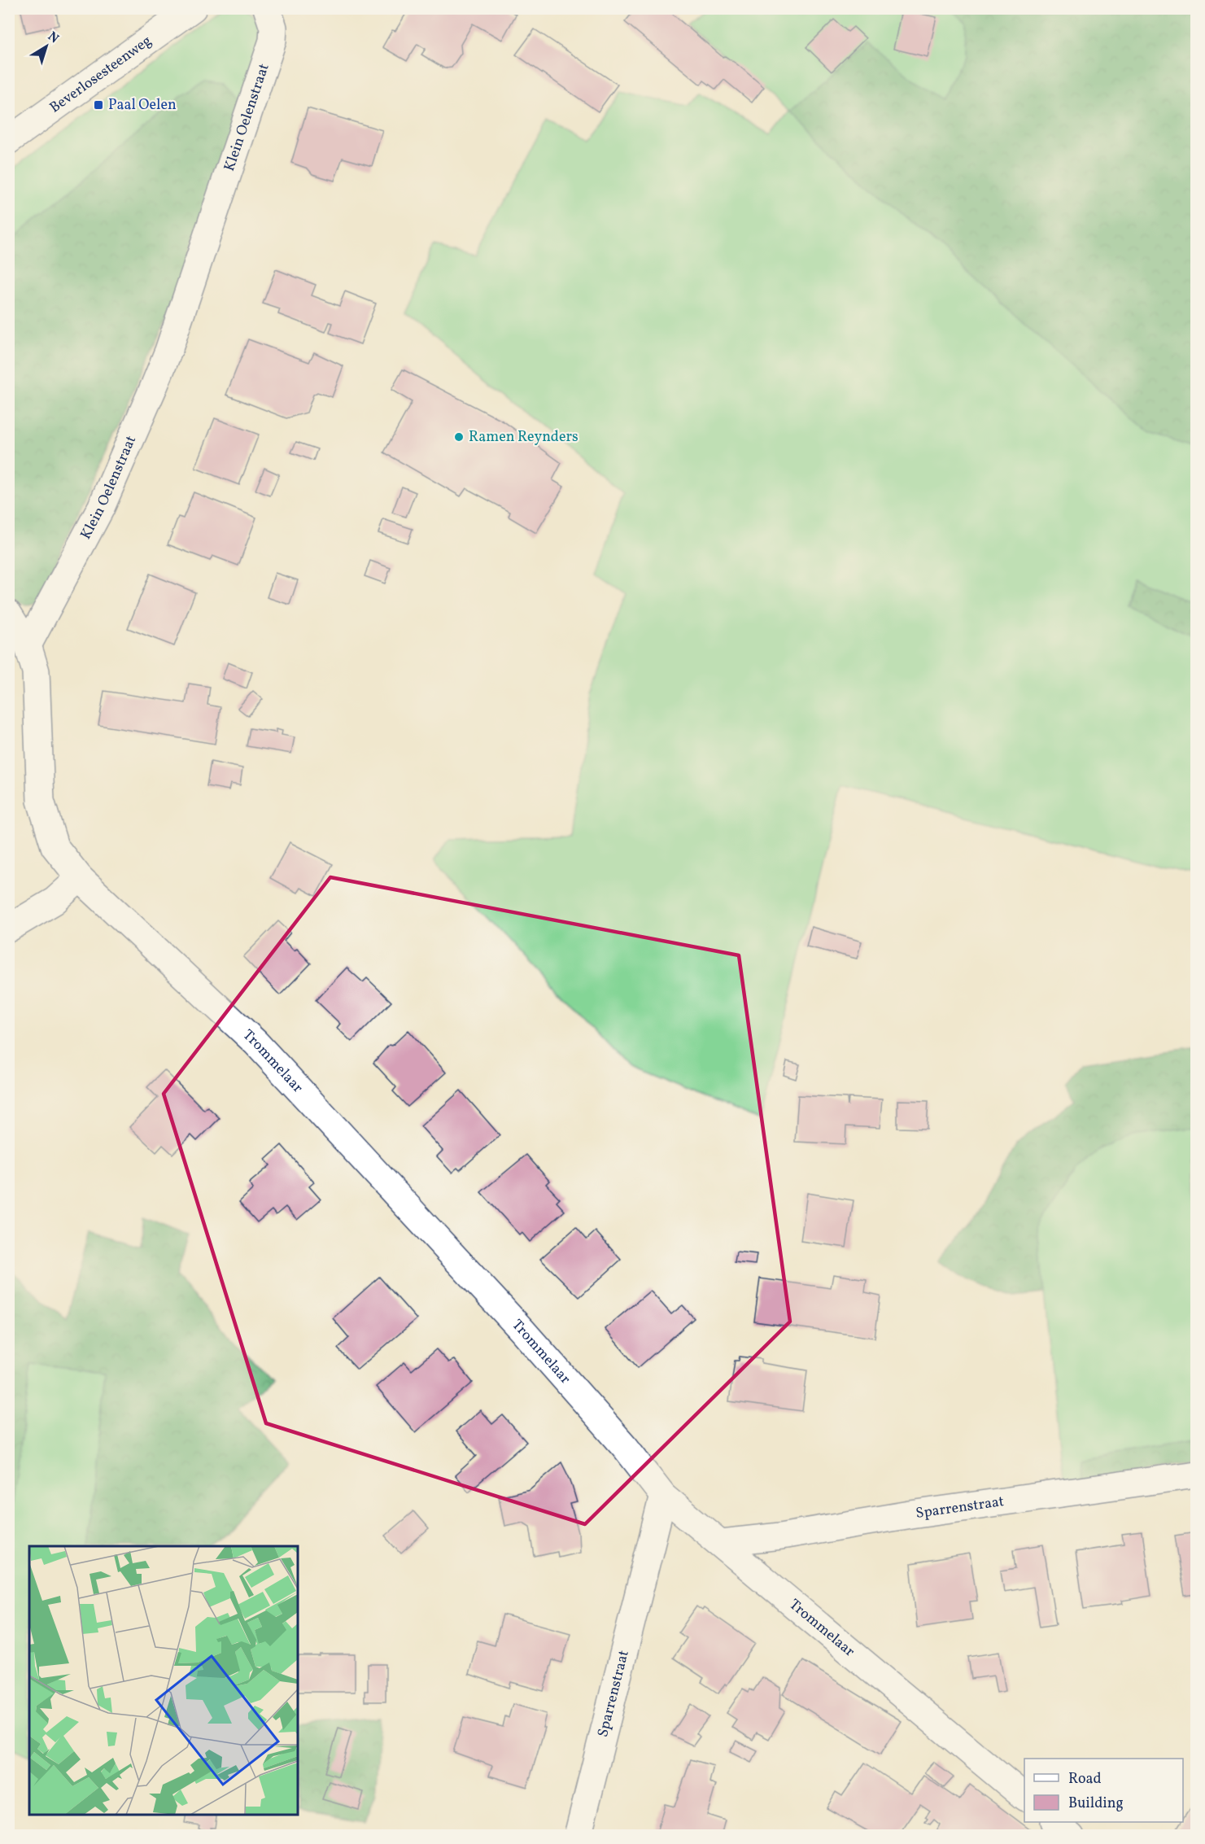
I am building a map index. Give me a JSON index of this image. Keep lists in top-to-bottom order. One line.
{"streets":{"street":["Beverlosesteenweg","Klein Oelenstraat","Trommelaar","Sparrenstraat"]},"crossings":[["Trommelaar","Sparrenstraat"]],"places":{"transit":["Paal Oelen"],"other":["Ramen Reynders"]},"legend":["Road","Building"],"north":"top right"}
